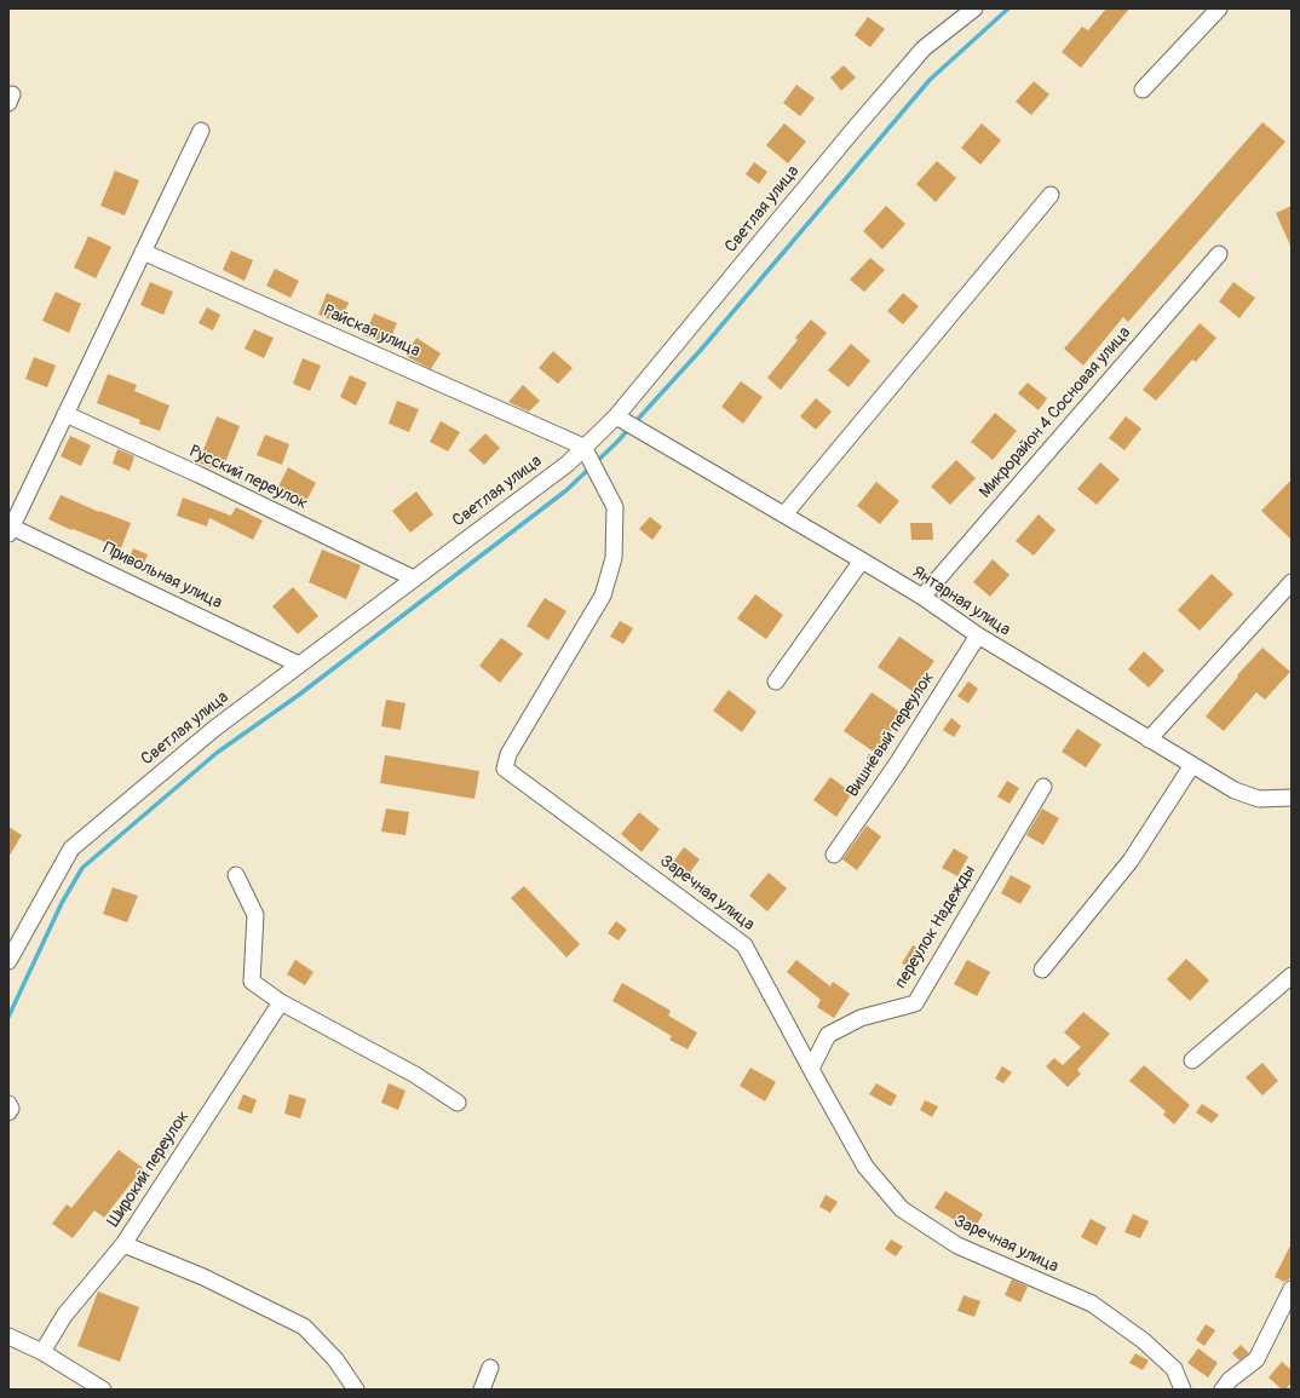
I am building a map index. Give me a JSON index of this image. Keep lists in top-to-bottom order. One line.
{"streets":{"street":["Светлая улица","Райская улица","Микрорайон 4 Сосновая улица","Русский переулок","Привольная улица","Янтарная улица","Вишнёвый переулок","Заречная улица","переулок Надежды","Широкий переулок"]},"crossings":[["Светлая улица","Райская улица"],["Светлая улица","Русский переулок"],["Светлая улица","Привольная улица"],["Светлая улица","Янтарная улица"],["Светлая улица","Заречная улица"],["Райская улица","Заречная улица"],["Микрорайон 4 Сосновая улица","Янтарная улица"],["Янтарная улица","Вишнёвый переулок"],["Заречная улица","переулок Надежды"]]}
